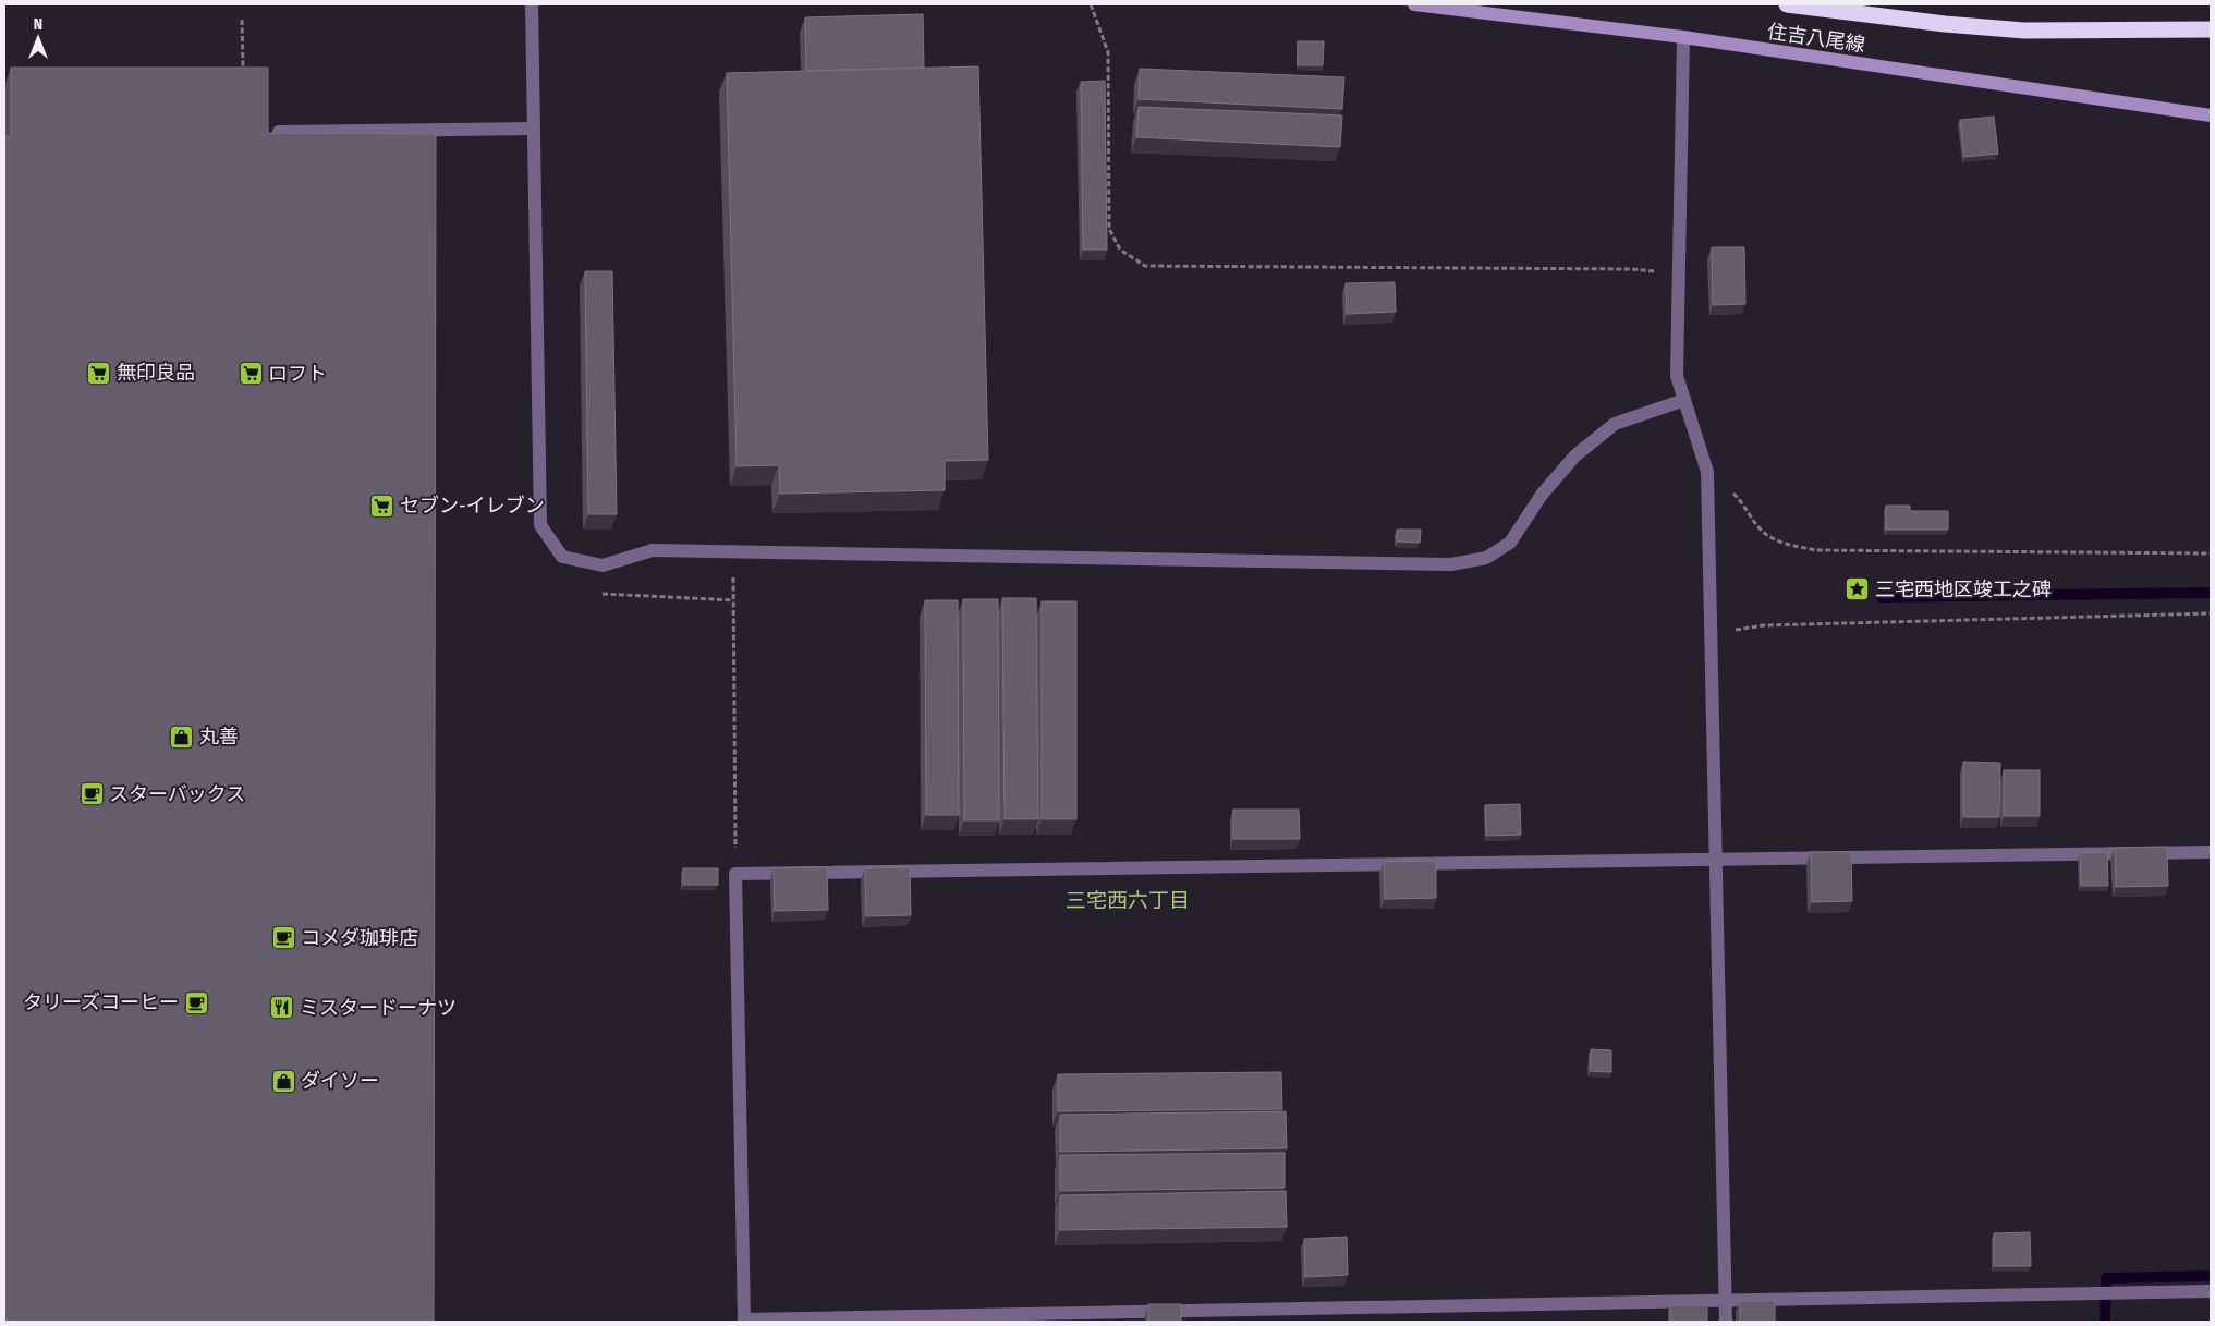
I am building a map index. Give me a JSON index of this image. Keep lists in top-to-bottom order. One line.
{"streets":{"main road":["住吉八尾線"]},"districts":["三宅西六丁目"],"places":{"supermarket":["無印良品","ロフト","セブン-イレブン"],"place":["三宅西地区竣工之碑"],"shop":["丸善","ダイソー"],"cafe":["スターバックス","コメダ珈琲店","タリーズコーヒー"],"restaurant":["ミスタードーナツ"]},"north":"top"}
